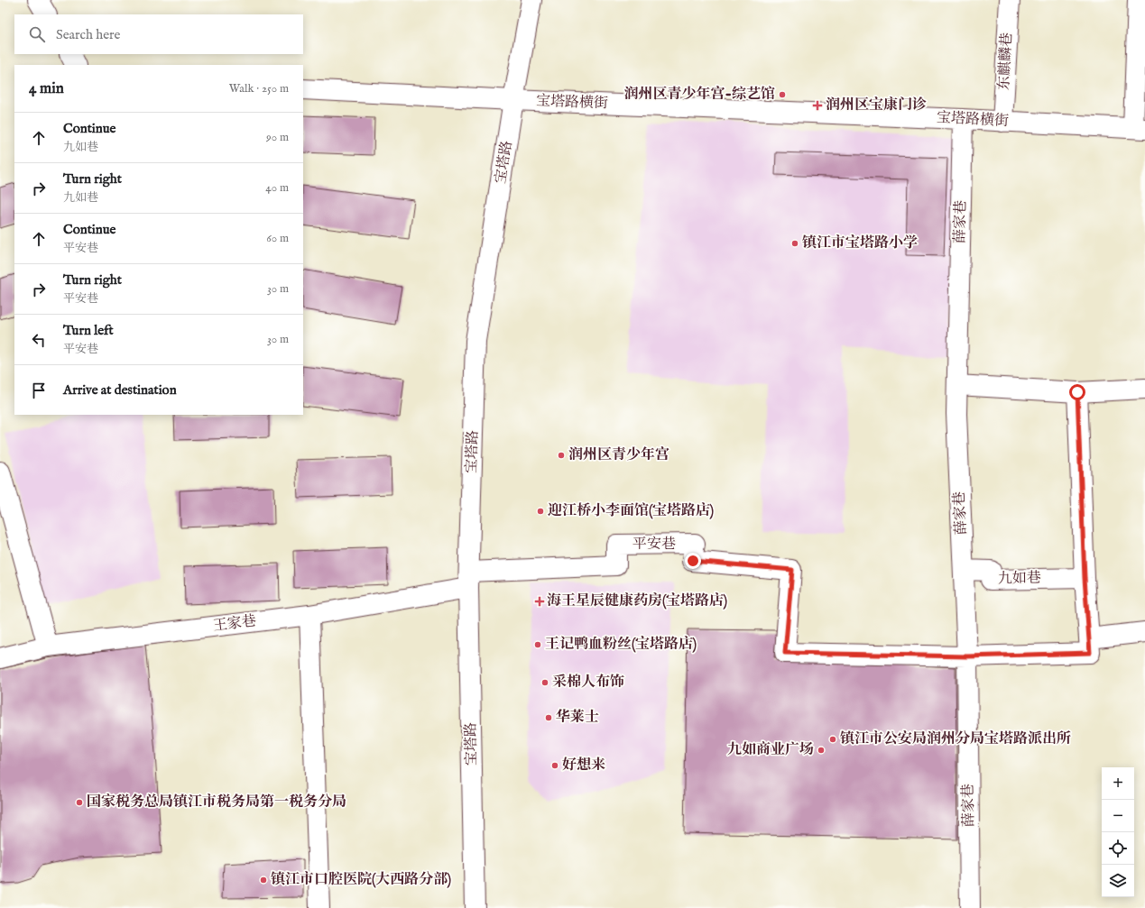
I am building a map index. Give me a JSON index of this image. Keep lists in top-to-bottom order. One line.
{"streets":{"main road":["东麒麟巷","宝塔路横街","宝塔路","薛家巷","平安巷","九如巷","王家巷"]},"crossings":[["东麒麟巷","宝塔路横街"],["宝塔路横街","宝塔路"],["宝塔路横街","薛家巷"],["宝塔路","平安巷"],["宝塔路","王家巷"],["薛家巷","平安巷"],["薛家巷","九如巷"],["平安巷","王家巷"]],"places":{"other":["润州区青少年宫-综艺馆","镇江市宝塔路小学","润州区青少年宫","迎江桥小李面馆(宝塔路店)","王记鸭血粉丝(宝塔路店)","采棉人布饰","华莱士","镇江市公安局润州分局宝塔路派出所","九如商业广场","好想来","国家税务总局镇江市税务局第一税务分局","镇江市口腔医院(大西路分部)"],"health":["润州区宝康门诊","海王星辰健康药房(宝塔路店)"]},"page":{"search":"Search here","heading":["4 min","Walk · 250 m"],"list":[["Continue","九如巷","90 m"],["Turn right","九如巷","40 m"],["Continue","平安巷","60 m"],["Turn right","平安巷","30 m"],["Turn left","平安巷","30 m"],"Arrive at destination"],"map_buttons":["+","−"]}}
